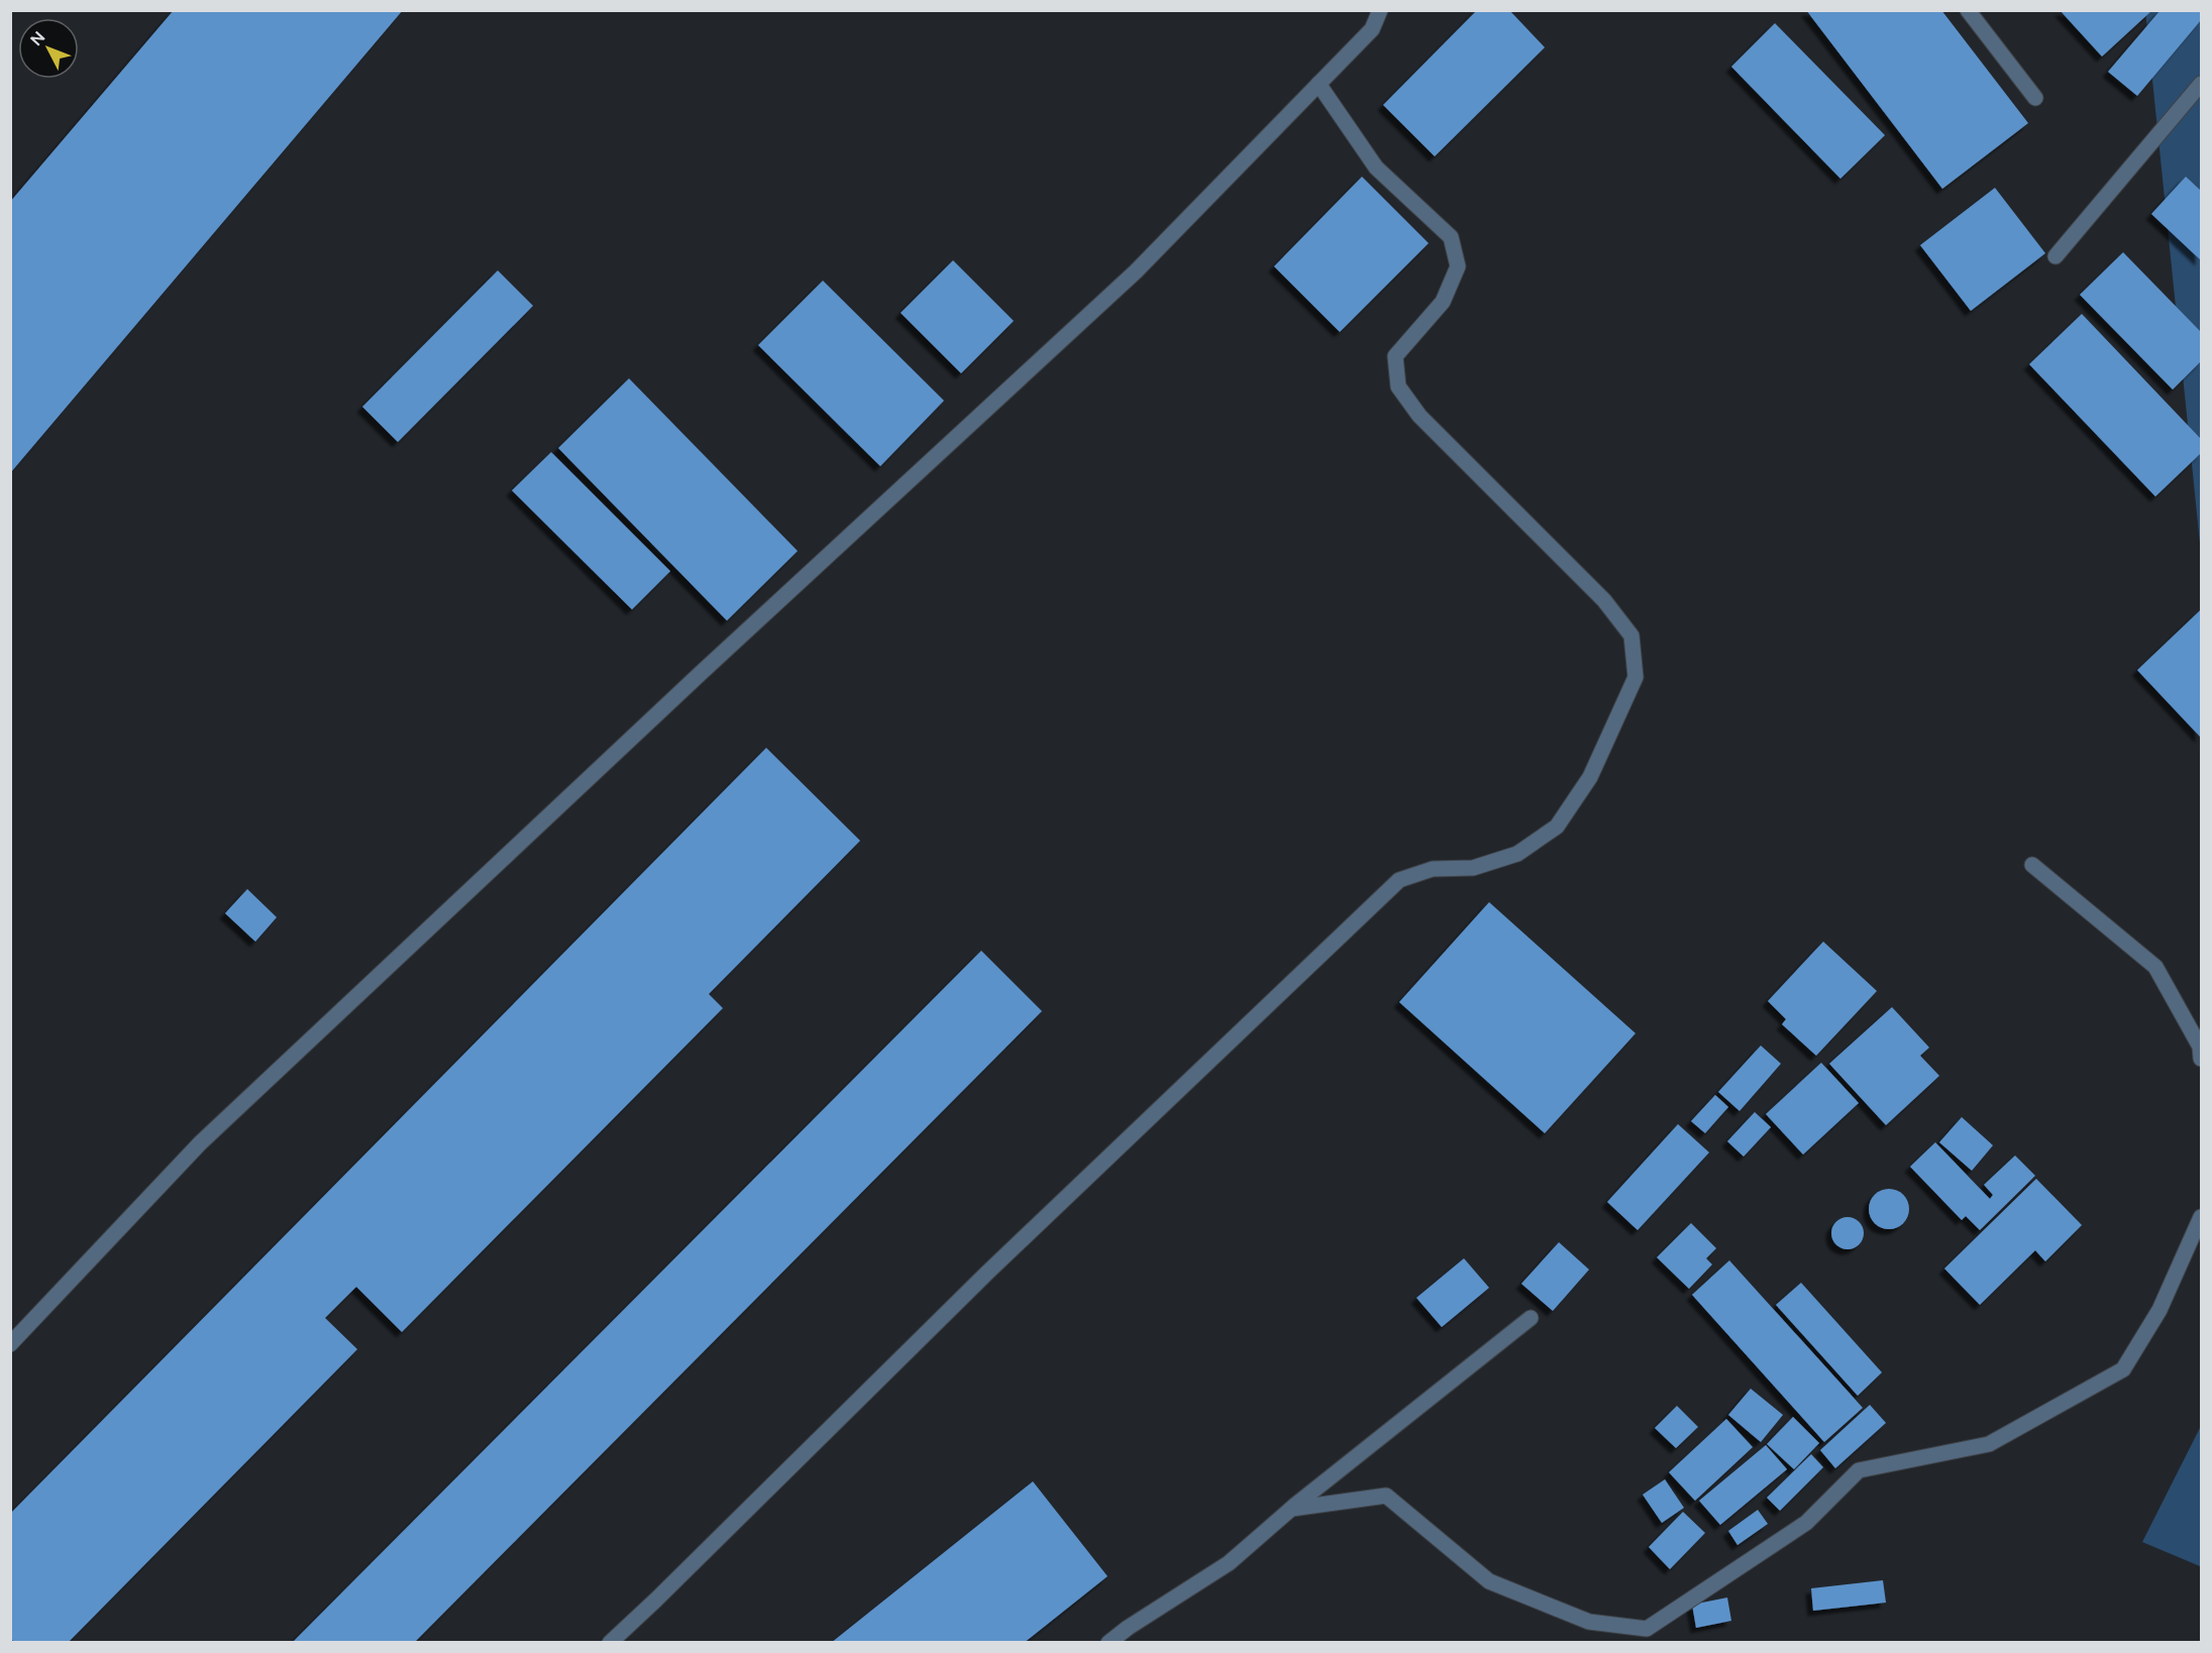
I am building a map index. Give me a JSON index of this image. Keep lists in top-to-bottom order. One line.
{"north":"top left"}
